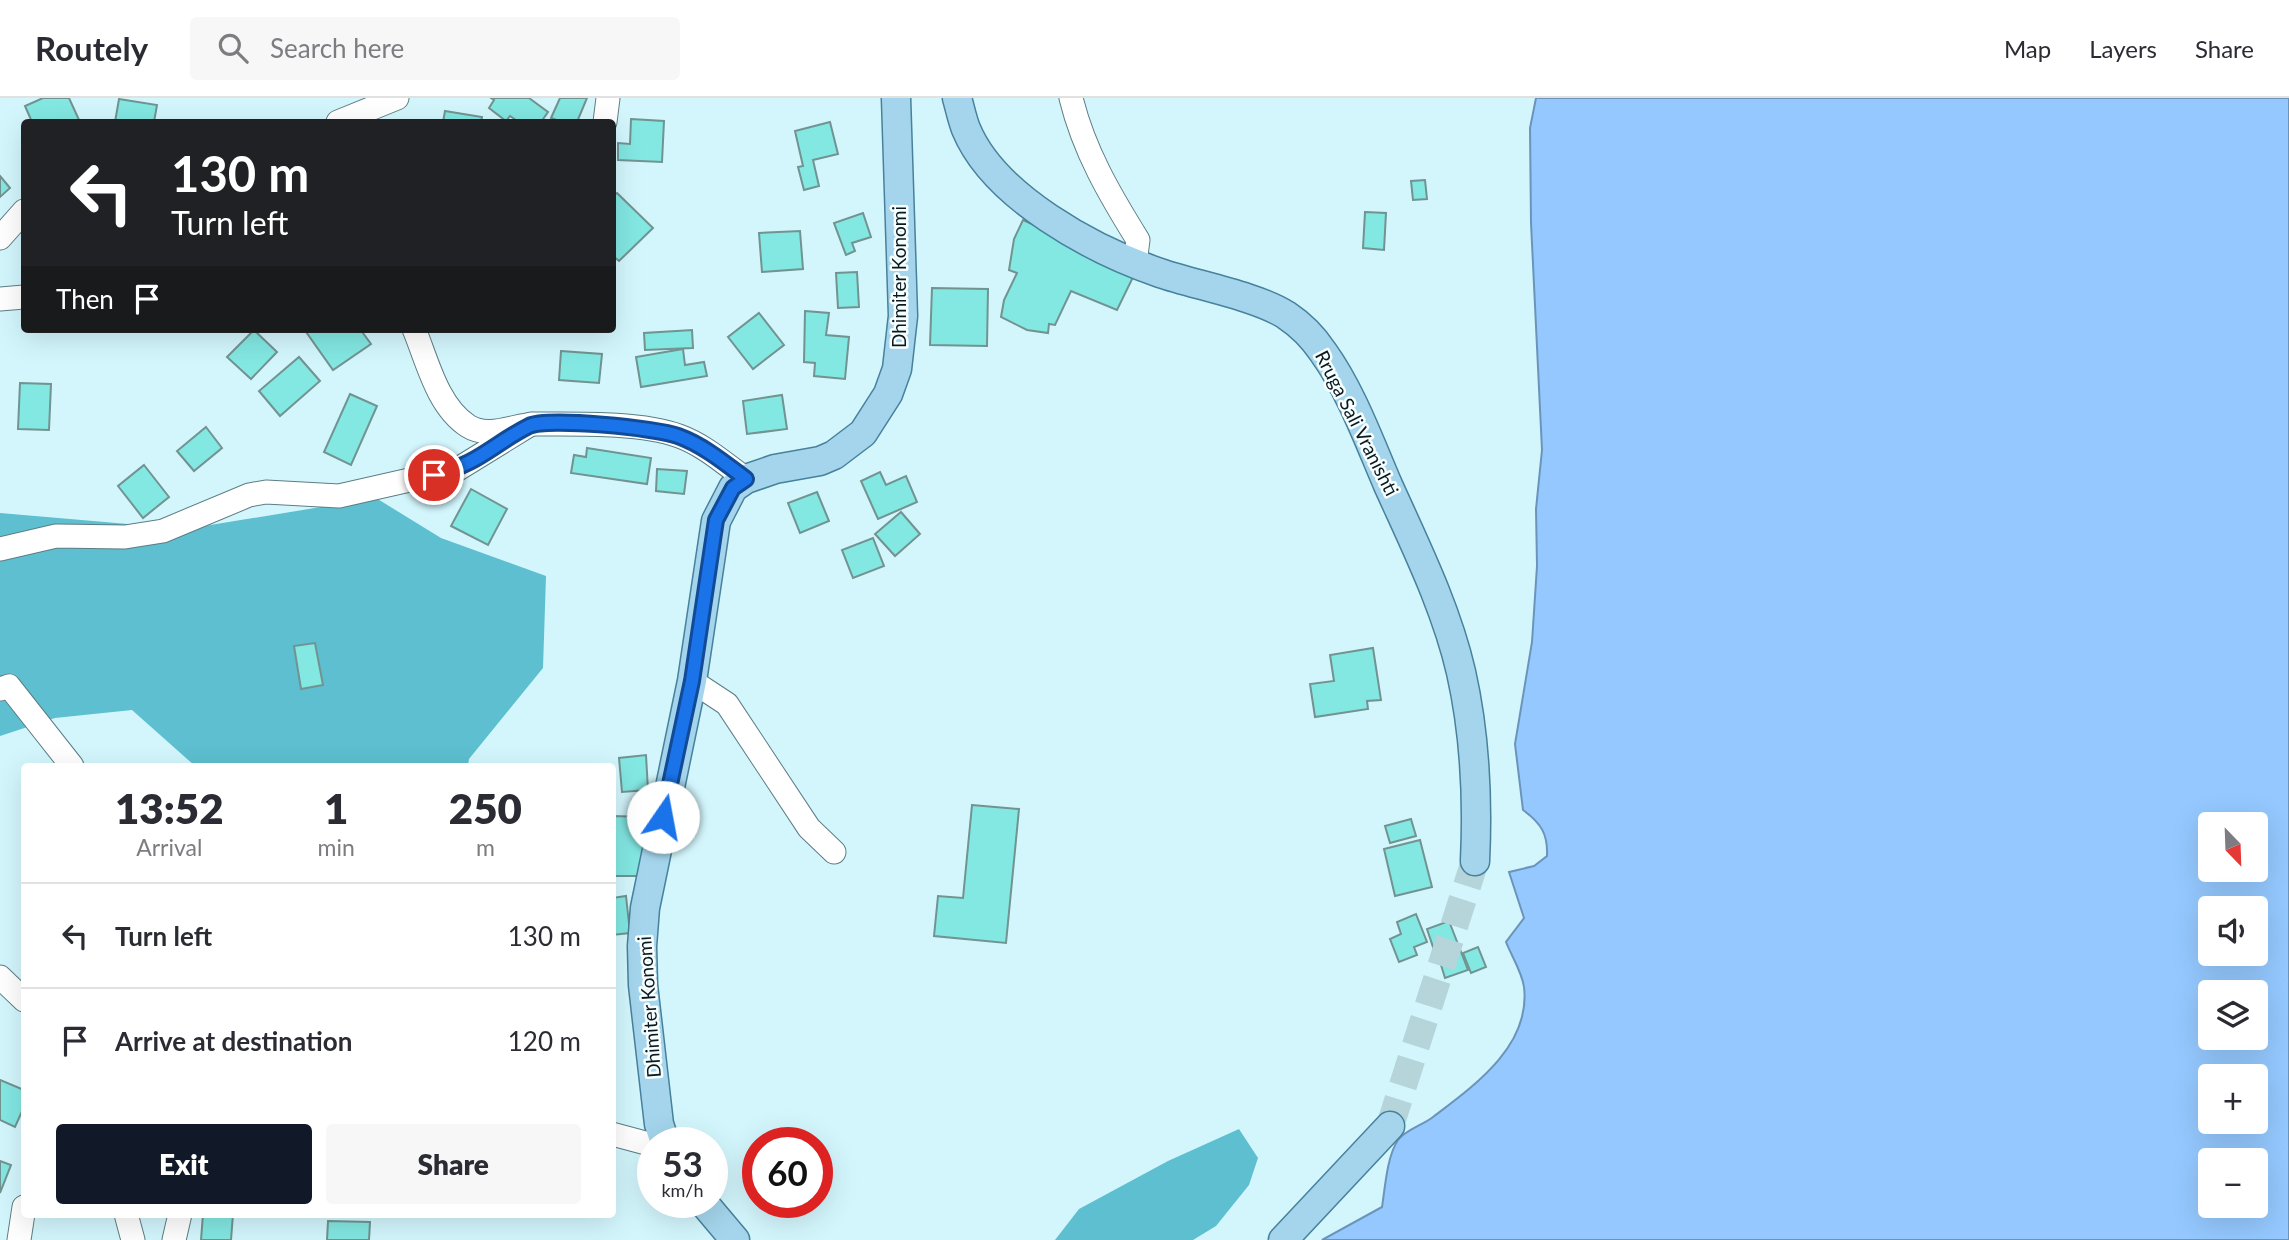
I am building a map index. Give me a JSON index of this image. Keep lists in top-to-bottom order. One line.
{"streets":{"main road":["Dhimiter Konomi","Rruga Sali Vranishti"]},"north":"bottom right","page":{"header":"Routely","search":"Search here","nav":["Map","Layers","Share"],"turn":["130 m","Turn left"],"then":"Then","eta":["13:52","Arrival","1","min","250","m"],"map_buttons":["+","−"],"list":[{"name":"Turn left","value":"130 m"},{"name":"Arrive at destination","value":"120 m"}],"buttons":["Exit","Share"],"speed":"53 km/h","limit":"60"}}
